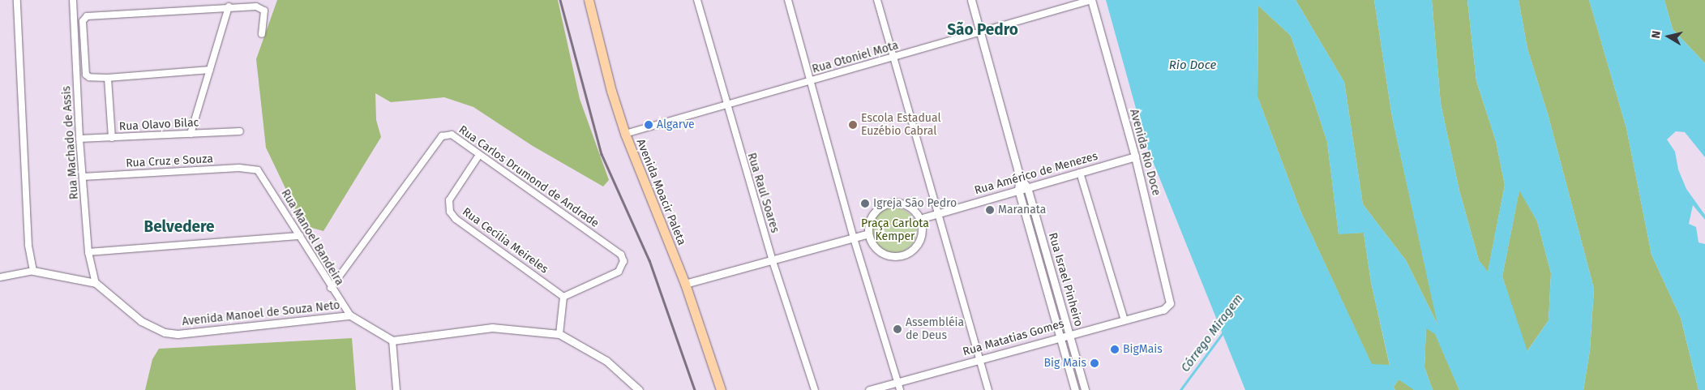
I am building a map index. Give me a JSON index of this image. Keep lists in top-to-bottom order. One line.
{"streets":{"main road":["Avenida Moacir Paleta"],"street":["Rua Otoniel Mota","Rua Olavo Bilac","Rua Machado de Assis","Avenida Rio Doce","Rua Cruz e Souza","Rua Américo de Menezes","Rua Carlos Drumond de Andrade","Rua Raul Soares","Rua Manoel Bandeira","Rua Cecília Meireles","Rua Israel Pinheiro","Avenida Manoel de Souza Neto","Rua Matatias Gomes"]},"crossings":[["Rua Otoniel Mota","Avenida Rio Doce"],["Rua Otoniel Mota","Avenida Moacir Paleta"],["Rua Otoniel Mota","Rua Raul Soares"],["Rua Otoniel Mota","Rua Israel Pinheiro"],["Rua Olavo Bilac","Rua Machado de Assis"],["Rua Machado de Assis","Rua Cruz e Souza"],["Rua Machado de Assis","Avenida Manoel de Souza Neto"],["Avenida Rio Doce","Rua Américo de Menezes"],["Avenida Rio Doce","Rua Matatias Gomes"],["Rua Cruz e Souza","Rua Manoel Bandeira"],["Rua Américo de Menezes","Rua Israel Pinheiro"],["Rua Carlos Drumond de Andrade","Rua Manoel Bandeira"],["Rua Carlos Drumond de Andrade","Rua Cecília Meireles"],["Rua Manoel Bandeira","Avenida Manoel de Souza Neto"],["Rua Israel Pinheiro","Rua Matatias Gomes"]],"districts":["São Pedro","Belvedere"],"water":["Rio Doce","Córrego Miragem"],"parks":["Praça Carlota Kemper"],"places":["Algarve","Escola Estadual Euzébio Cabral","Igreja São Pedro","Maranata","Assembléia de Deus","BigMais","Big Mais"],"north":"left"}
